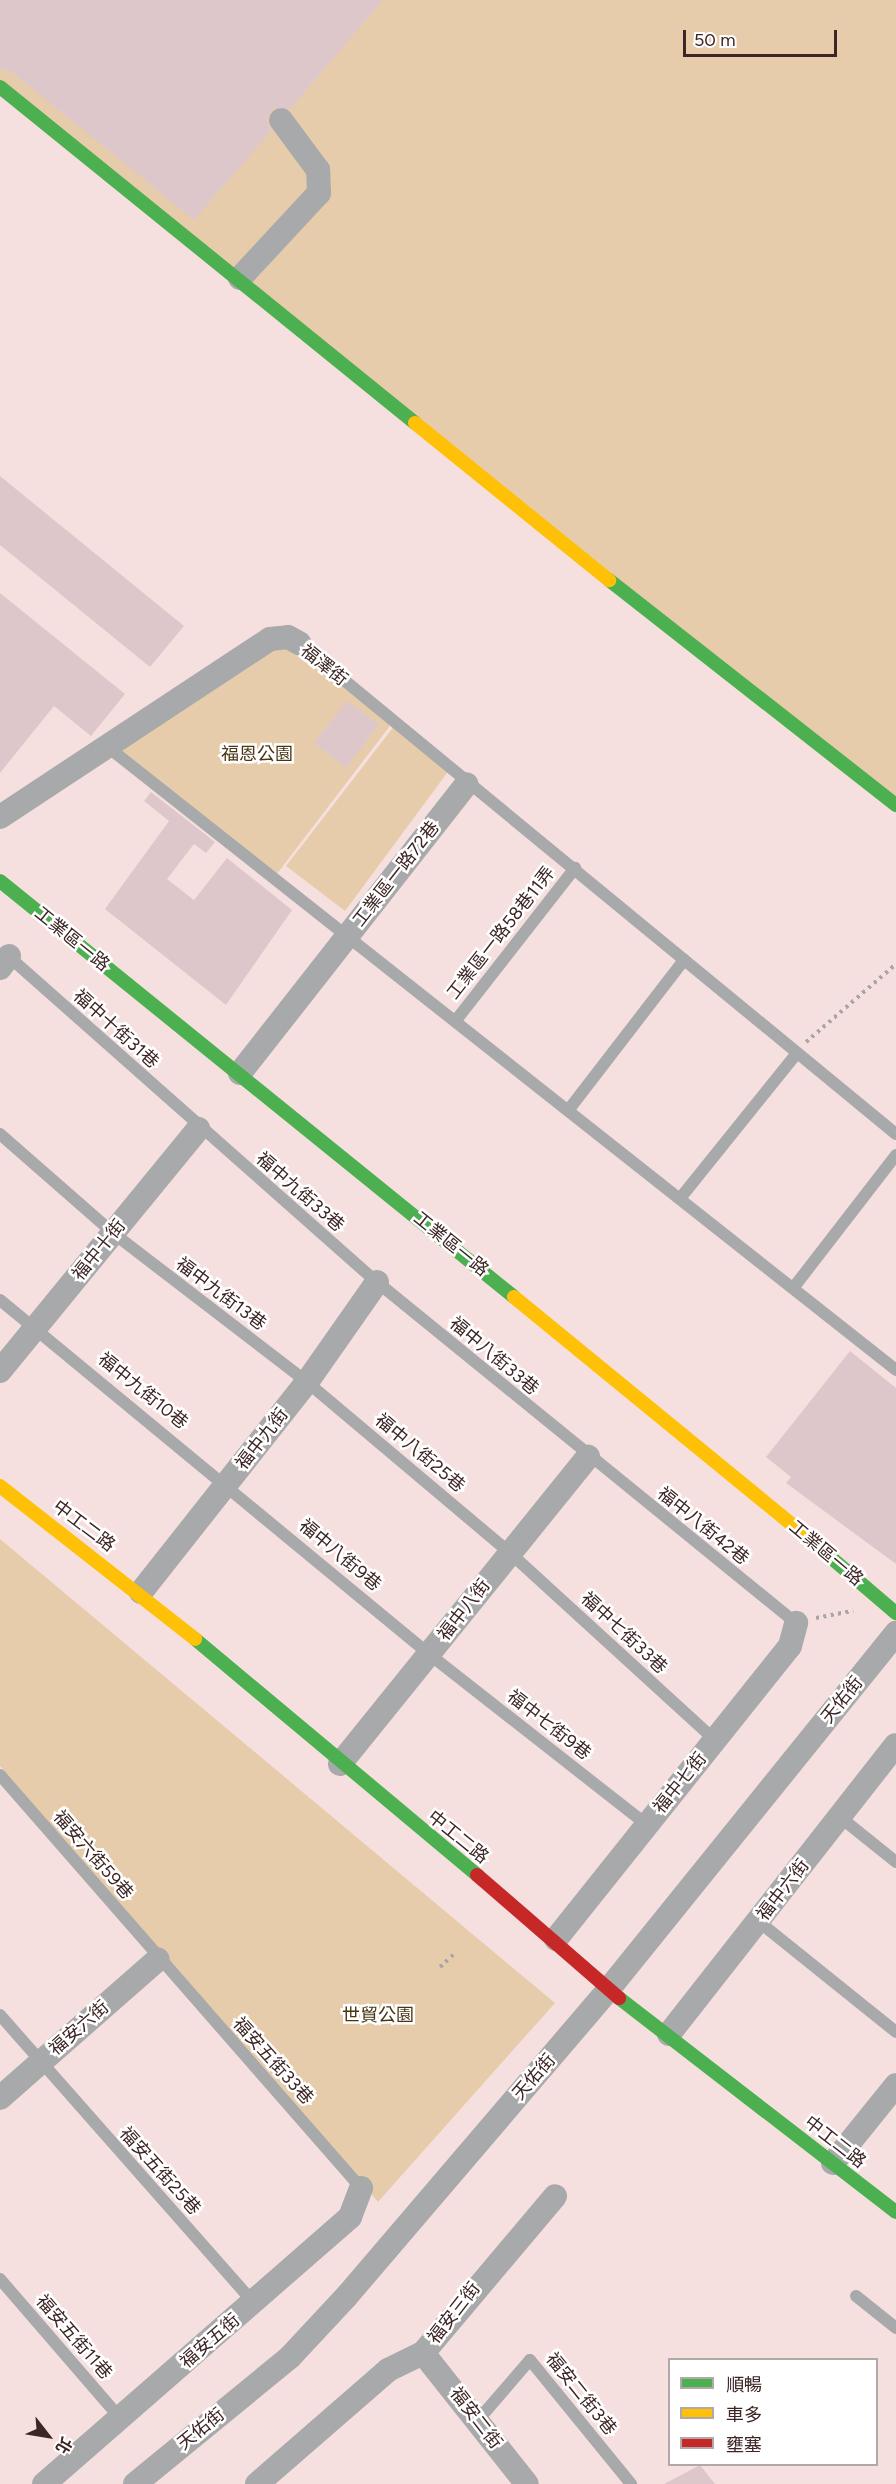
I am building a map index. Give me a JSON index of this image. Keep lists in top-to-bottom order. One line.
{"streets":{"street":["福澤街","工業區一路72巷","工業區一路","福中十街","福中九街","中工二路","福中八街","天佑街","福中七街","福中六街","福安六街","福安三街","福安五街","福安二街"],"lane":["工業區一路58巷11弄","福中十街31巷","福中九街33巷","福中九街13巷","福中八街33巷","福中九街10巷","福中八街25巷","福中八街42巷","福中八街9巷","福中七街33巷","福中七街9巷","福安六街59巷","福安五街33巷","福安五街25巷","福安五街11巷","福安二街3巷"]},"crossings":[["福澤街","工業區一路72巷"],["工業區一路72巷","工業區一路58巷11弄"],["工業區一路72巷","工業區一路"],["福中十街31巷","福中九街33巷"],["福中十街31巷","福中十街"],["福中九街33巷","福中十街"],["福中九街33巷","福中八街33巷"],["福中九街33巷","福中九街"],["福中十街","福中九街13巷"],["福中十街","福中九街10巷"],["福中九街13巷","福中九街"],["福中九街13巷","福中八街25巷"],["福中八街33巷","福中九街"],["福中八街33巷","福中八街42巷"],["福中八街33巷","福中八街"],["福中九街10巷","福中九街"],["福中九街10巷","福中八街9巷"],["福中九街","福中八街25巷"],["福中九街","中工二路"],["福中九街","福中八街9巷"],["福中八街25巷","福中八街"],["福中八街25巷","福中七街33巷"],["中工二路","福中八街"],["中工二路","天佑街"],["中工二路","福中七街"],["中工二路","福中六街"],["福中八街42巷","福中八街"],["福中八街42巷","福中七街"],["福中八街9巷","福中八街"],["福中八街9巷","福中七街9巷"],["福中八街","福中七街33巷"],["福中八街","福中七街9巷"],["福中七街33巷","福中七街"],["福中七街9巷","福中七街"],["福安六街59巷","福安六街"],["福安六街59巷","福安五街33巷"],["福安六街","福安五街33巷"],["福安六街","福安五街25巷"],["福安五街33巷","福安五街"],["福安五街25巷","福安五街"],["福安三街","福安二街"],["福安五街11巷","福安五街"],["福安二街3巷","福安二街"]],"parks":["福恩公園","世貿公園"],"legend":["順暢","車多","壅塞"],"scale_bar":"50 m","north":"bottom right"}
